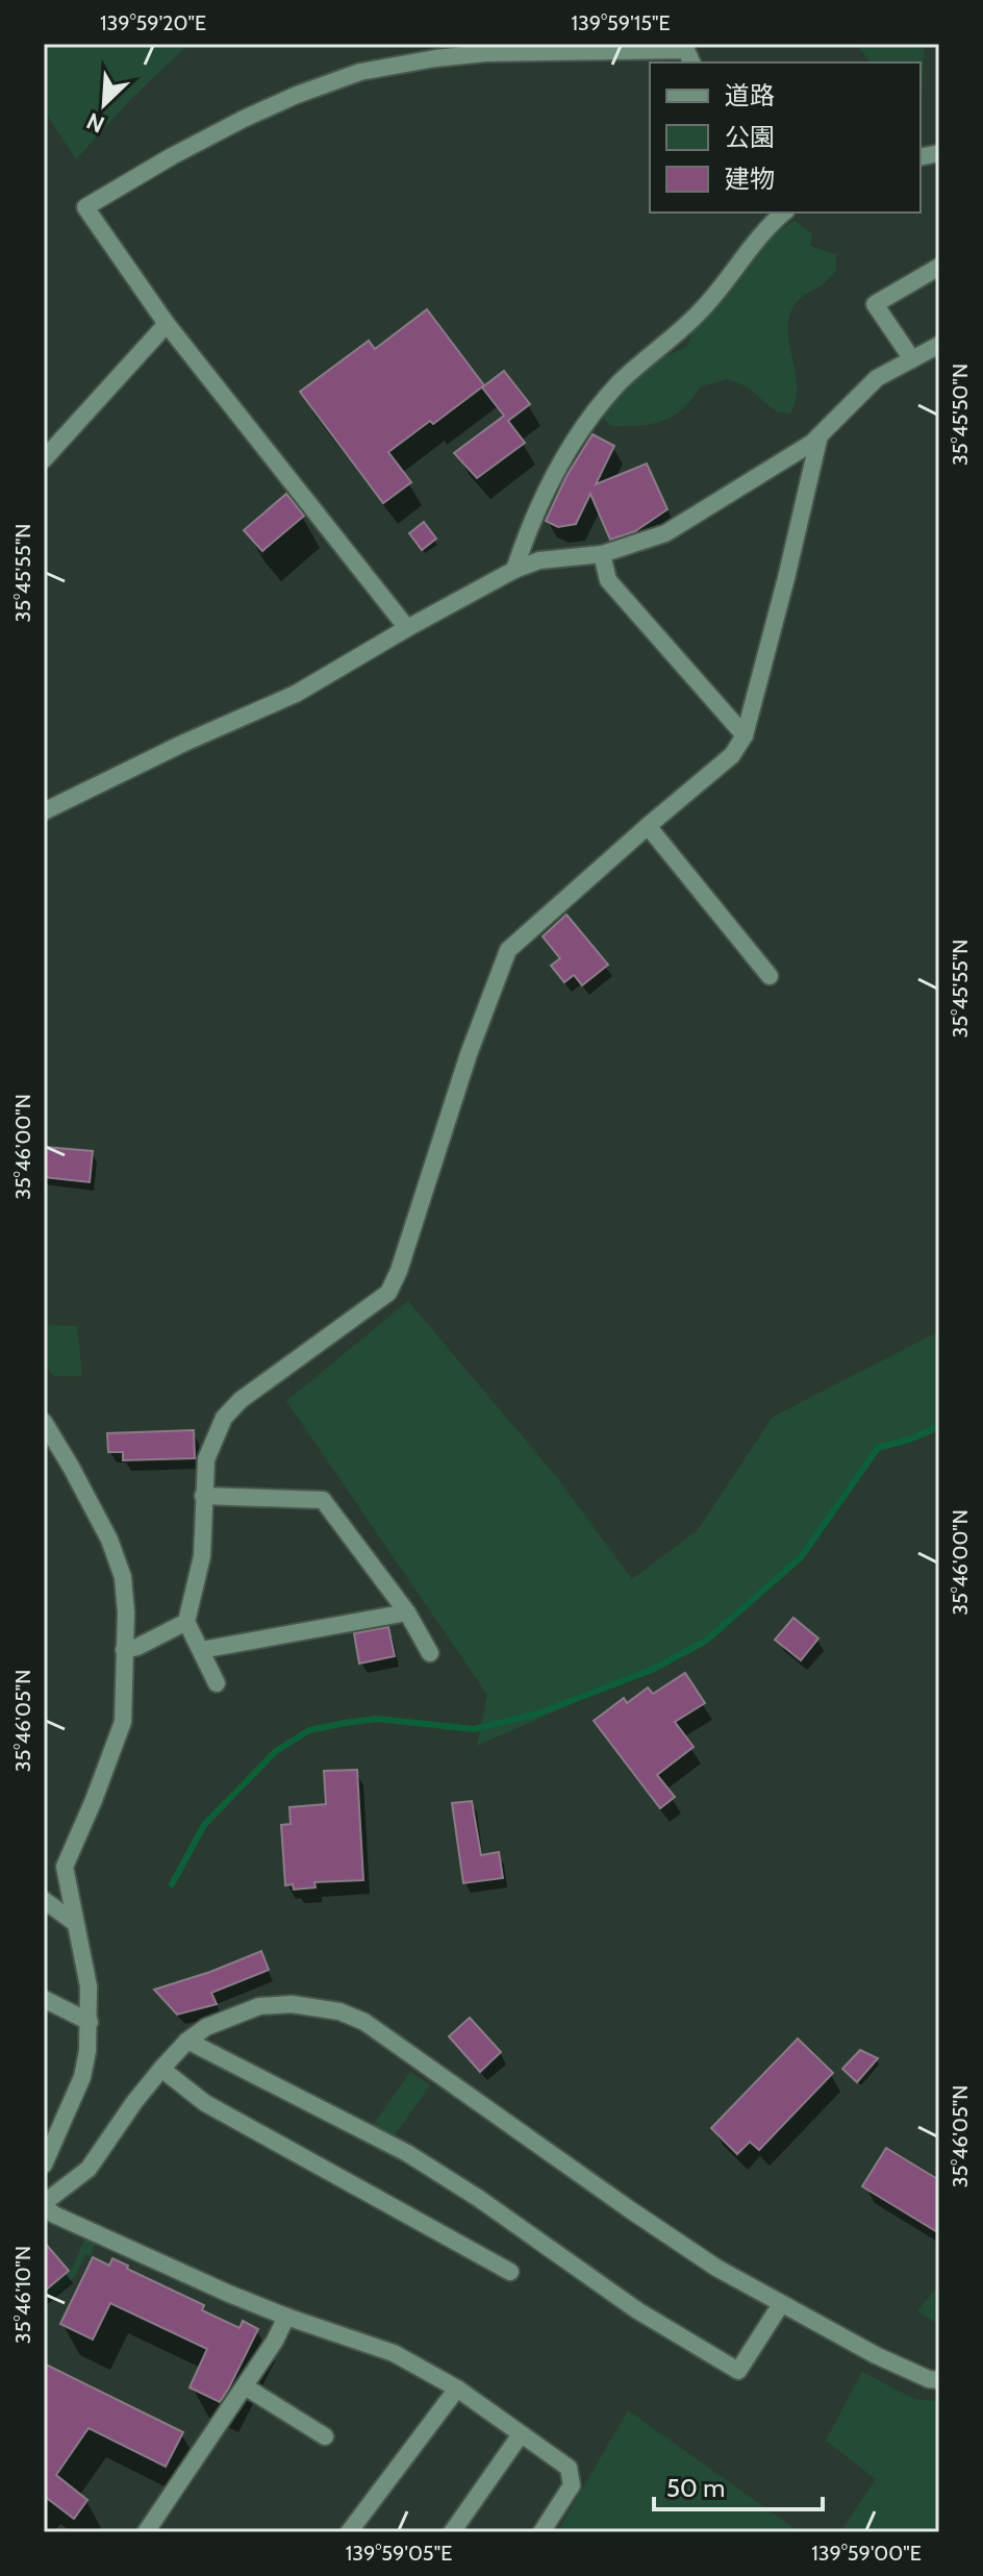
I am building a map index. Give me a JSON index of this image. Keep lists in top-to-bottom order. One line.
{"legend":["道路","公園","建物"],"scale_bar":"50 m","north":"bottom left","coordinates":["139°59'20\"E","139°59'15\"E","35°45'50\"N","35°45'55\"N","35°46'00\"N","35°46'05\"N","35°46'10\"N","139°59'05\"E","139°59'00\"E"]}
